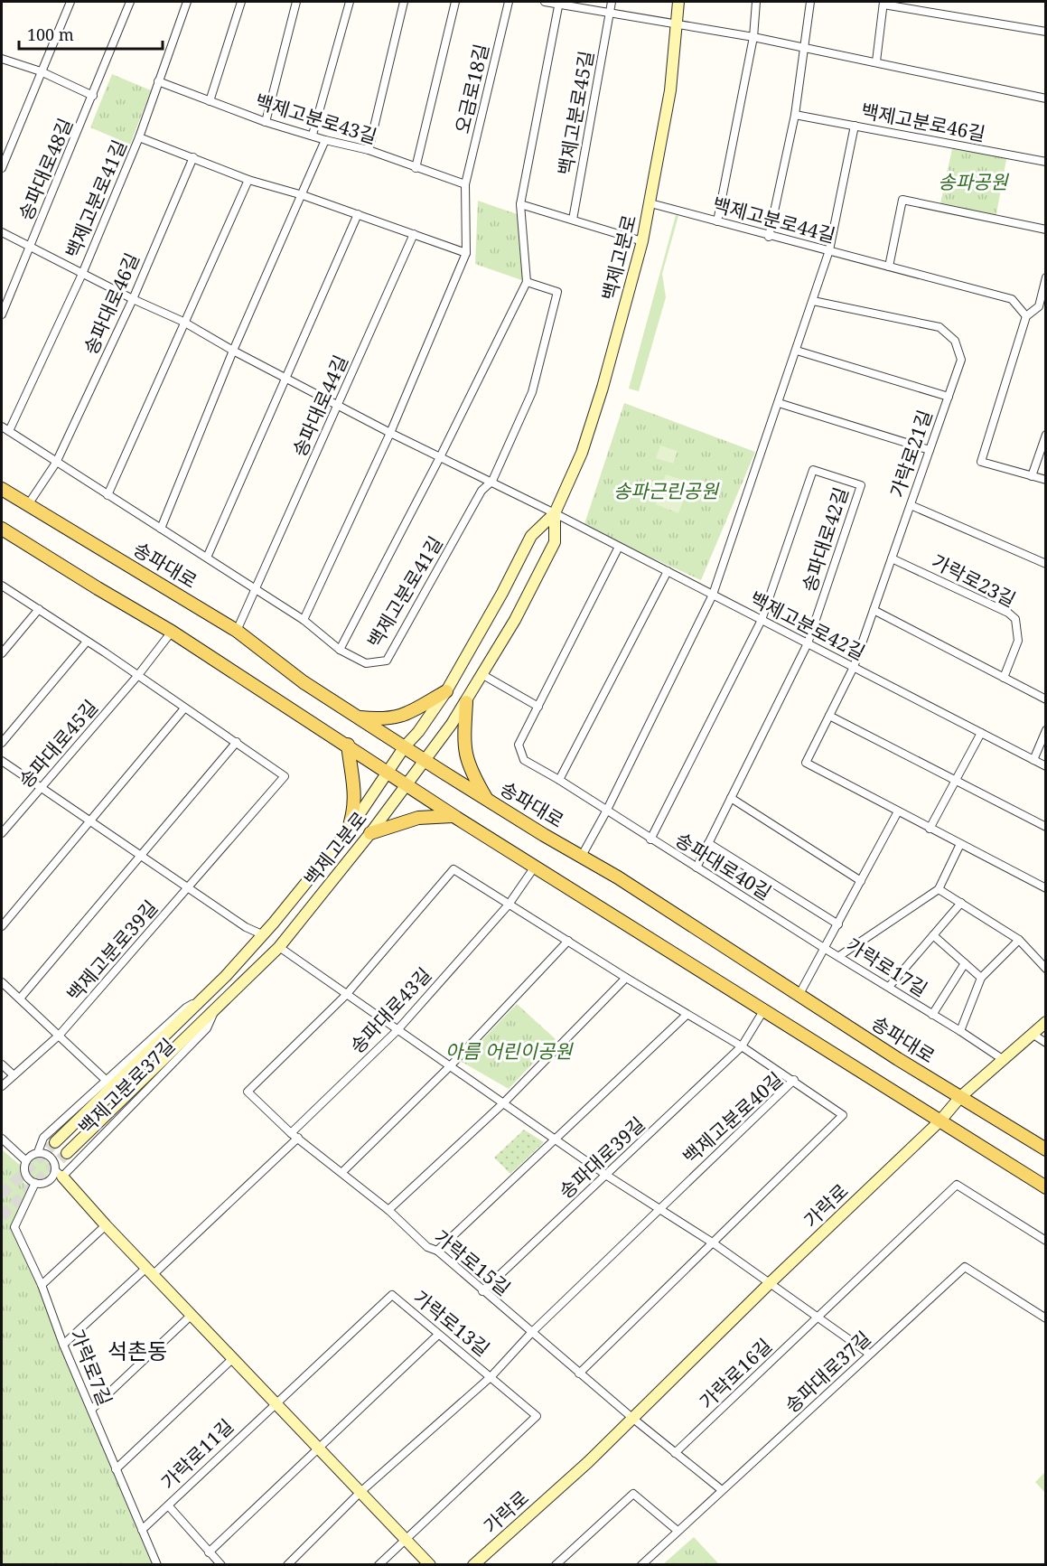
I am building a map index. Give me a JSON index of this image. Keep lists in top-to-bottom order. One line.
{"streets":{"main road":["백제고분로","송파대로","가락로"],"street":["오금로18길","백제고분로45길","백제고분로43길","백제고분로46길","송파대로48길","백제고분로41길","백제고분로44길","송파대로46길","송파대로44길","가락로21길","송파대로42길","가락로23길","백제고분로42길","송파대로45길","송파대로40길","백제고분로39길","가락로17길","송파대로43길","백제고분로37길","백제고분로40길","송파대로39길","가락로15길","가락로13길","가락로7길","송파대로37길","가락로16길","가락로11길"]},"crossings":[["오금로18길","백제고분로43길"],["오금로18길","백제고분로41길"],["백제고분로45길","백제고분로41길"],["백제고분로43길","백제고분로41길"],["송파대로48길","백제고분로41길"],["백제고분로41길","백제고분로"],["백제고분로41길","송파대로46길"],["백제고분로41길","송파대로44길"],["백제고분로41길","백제고분로42길"],["백제고분로44길","백제고분로"],["백제고분로","송파대로"],["백제고분로","백제고분로42길"],["백제고분로","백제고분로37길"],["송파대로46길","송파대로"],["송파대로44길","송파대로"],["가락로21길","가락로23길"],["가락로21길","백제고분로42길"],["송파대로42길","백제고분로42길"],["송파대로42길","송파대로40길"],["송파대로","가락로"],["송파대로40길","가락로17길"],["가락로17길","가락로"],["송파대로43길","가락로15길"],["백제고분로37길","가락로7길"],["백제고분로40길","가락로15길"],["백제고분로40길","가락로13길"],["송파대로39길","가락로15길"],["가락로","가락로15길"],["가락로15길","가락로13길"],["가락로13길","가락로11길"],["가락로7길","가락로11길"]],"districts":["석촌동"],"parks":["송파공원","송파근린공원","아름 어린이공원"],"scale_bar":"100 m"}
